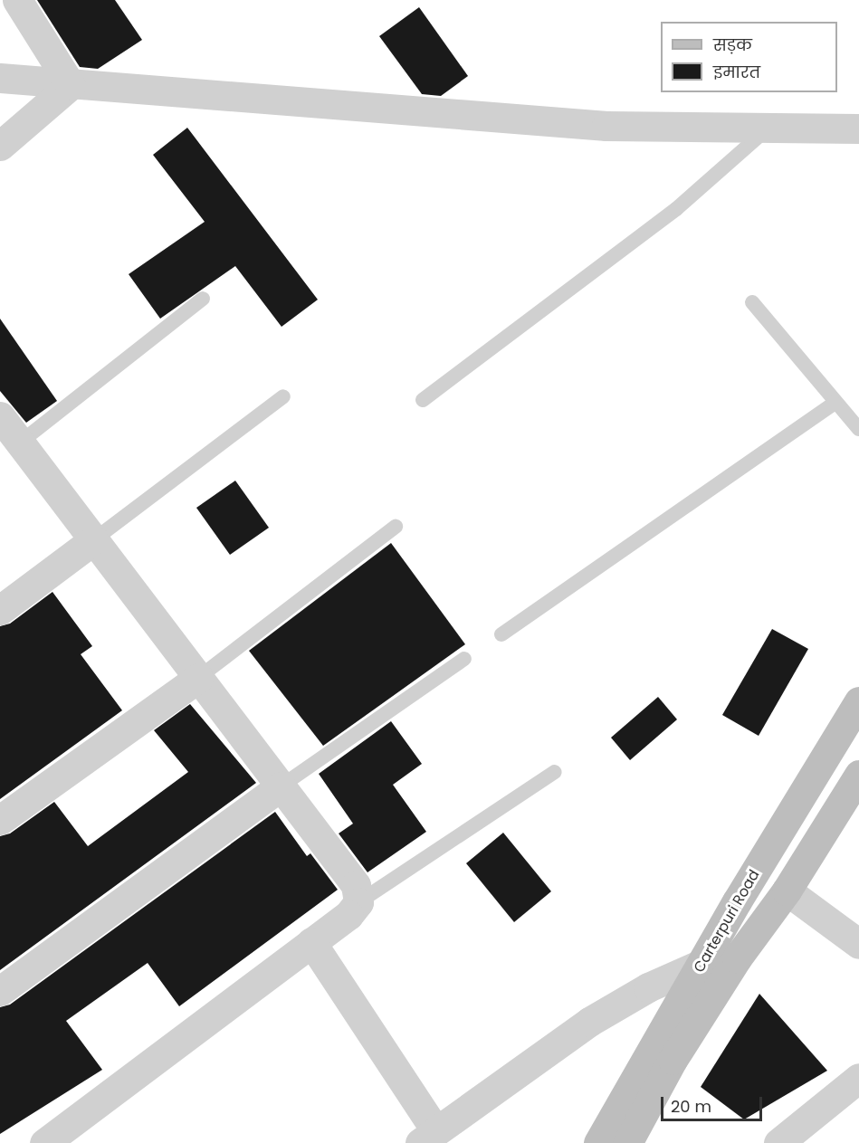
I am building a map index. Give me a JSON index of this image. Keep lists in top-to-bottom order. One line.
{"streets":{"main road":["Carterpuri Road"]},"legend":["सड़क","इमारत"],"scale_bar":"20 m"}
